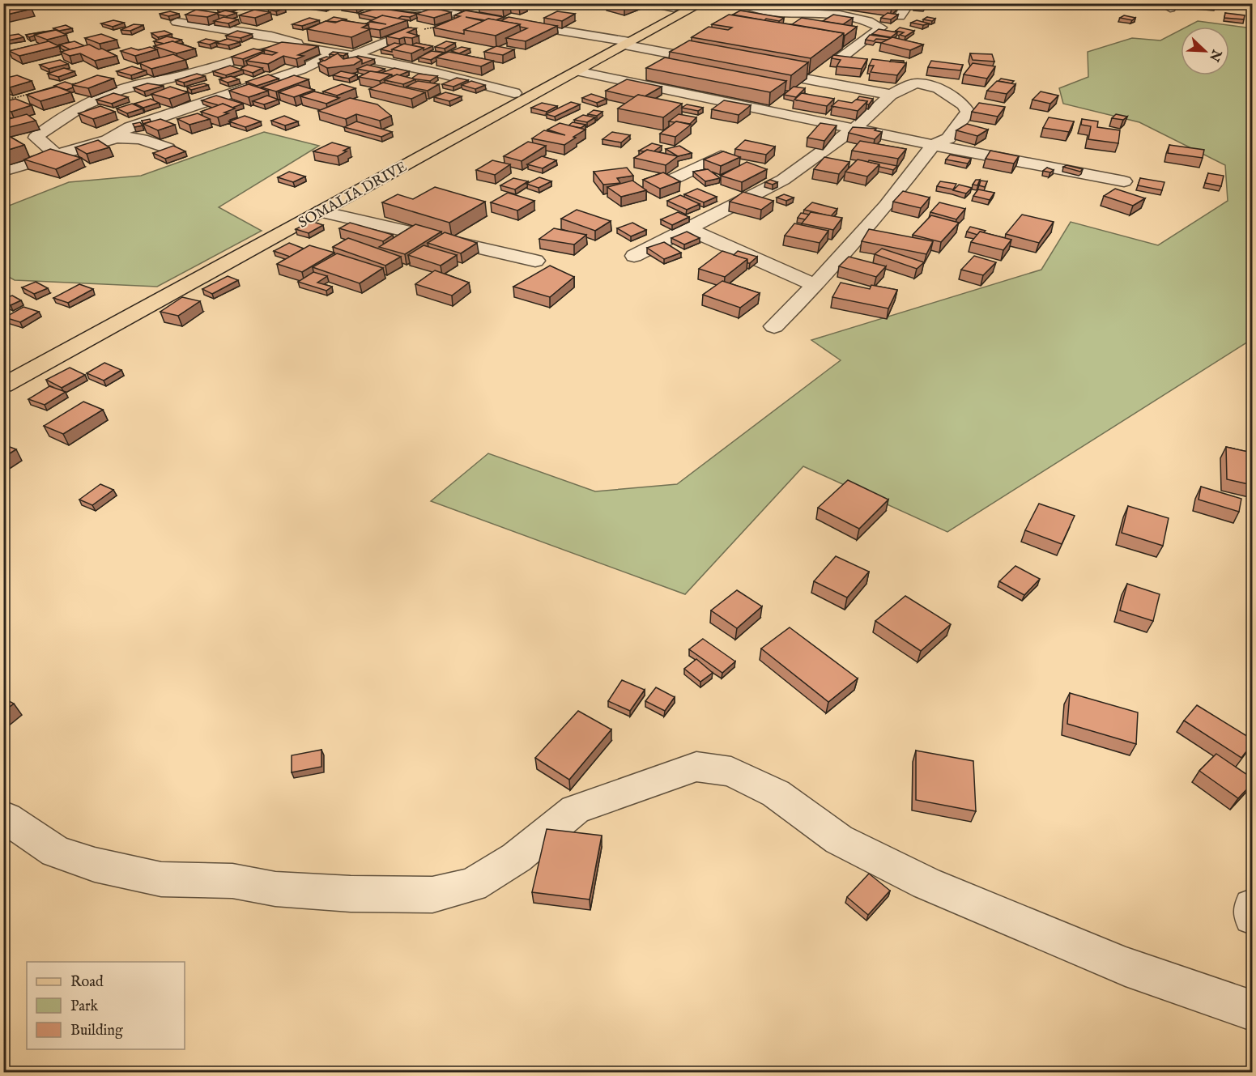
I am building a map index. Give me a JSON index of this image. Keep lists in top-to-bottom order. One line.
{"streets":{"main road":["SOMALIA DRIVE"]},"legend":["Road","Park","Building"],"north":"bottom right"}
